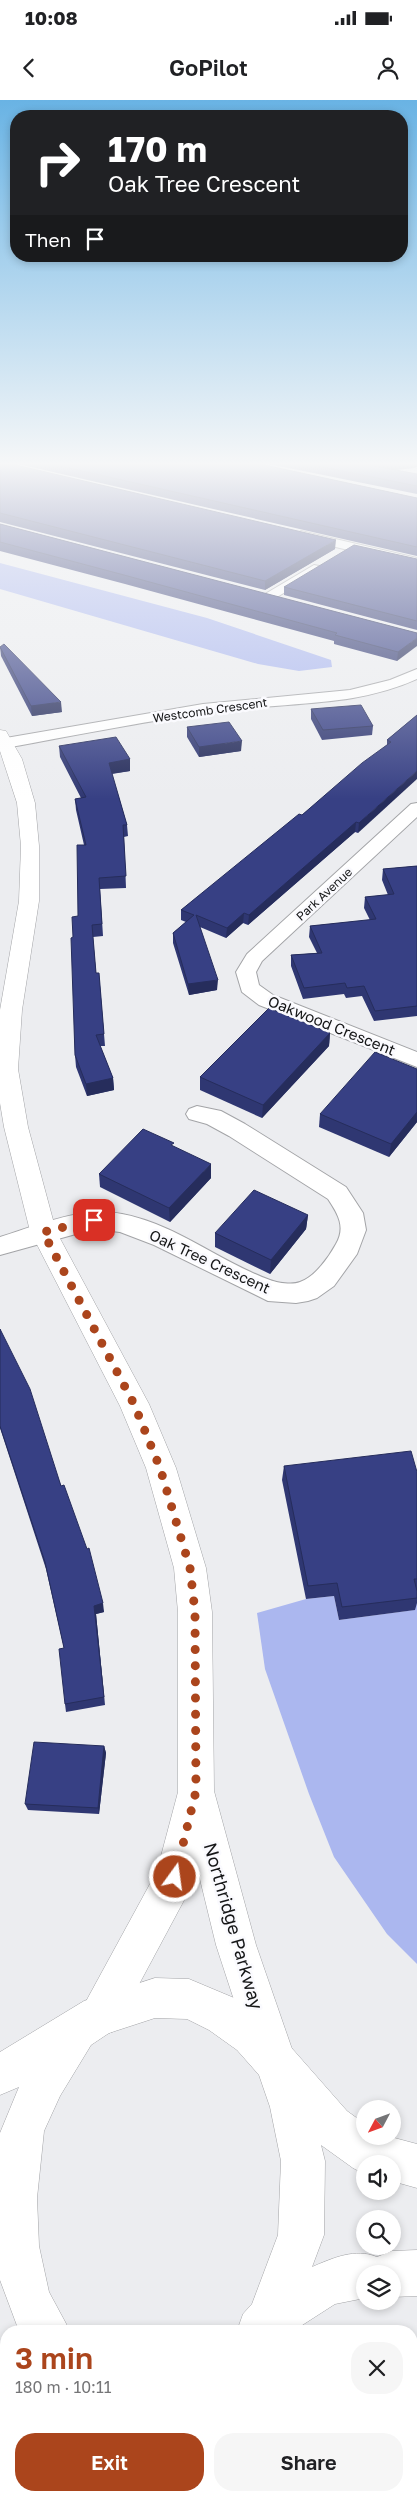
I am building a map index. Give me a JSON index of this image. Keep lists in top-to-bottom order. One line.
{"streets":{"street":["Westcomb Crescent","Park Avenue","Oakwood Crescent","Oak Tree Crescent","Northridge Parkway"]},"crossings":[["Westcomb Crescent","Northridge Parkway"],["Park Avenue","Oakwood Crescent"],["Oak Tree Crescent","Northridge Parkway"]],"north":"bottom left","page":{"status":"10:08","header":"GoPilot","turn":["170 m","Oak Tree Crescent"],"then":"Then","heading":["3 min","180 m · 10:11"],"buttons":["Exit","Share"]}}
